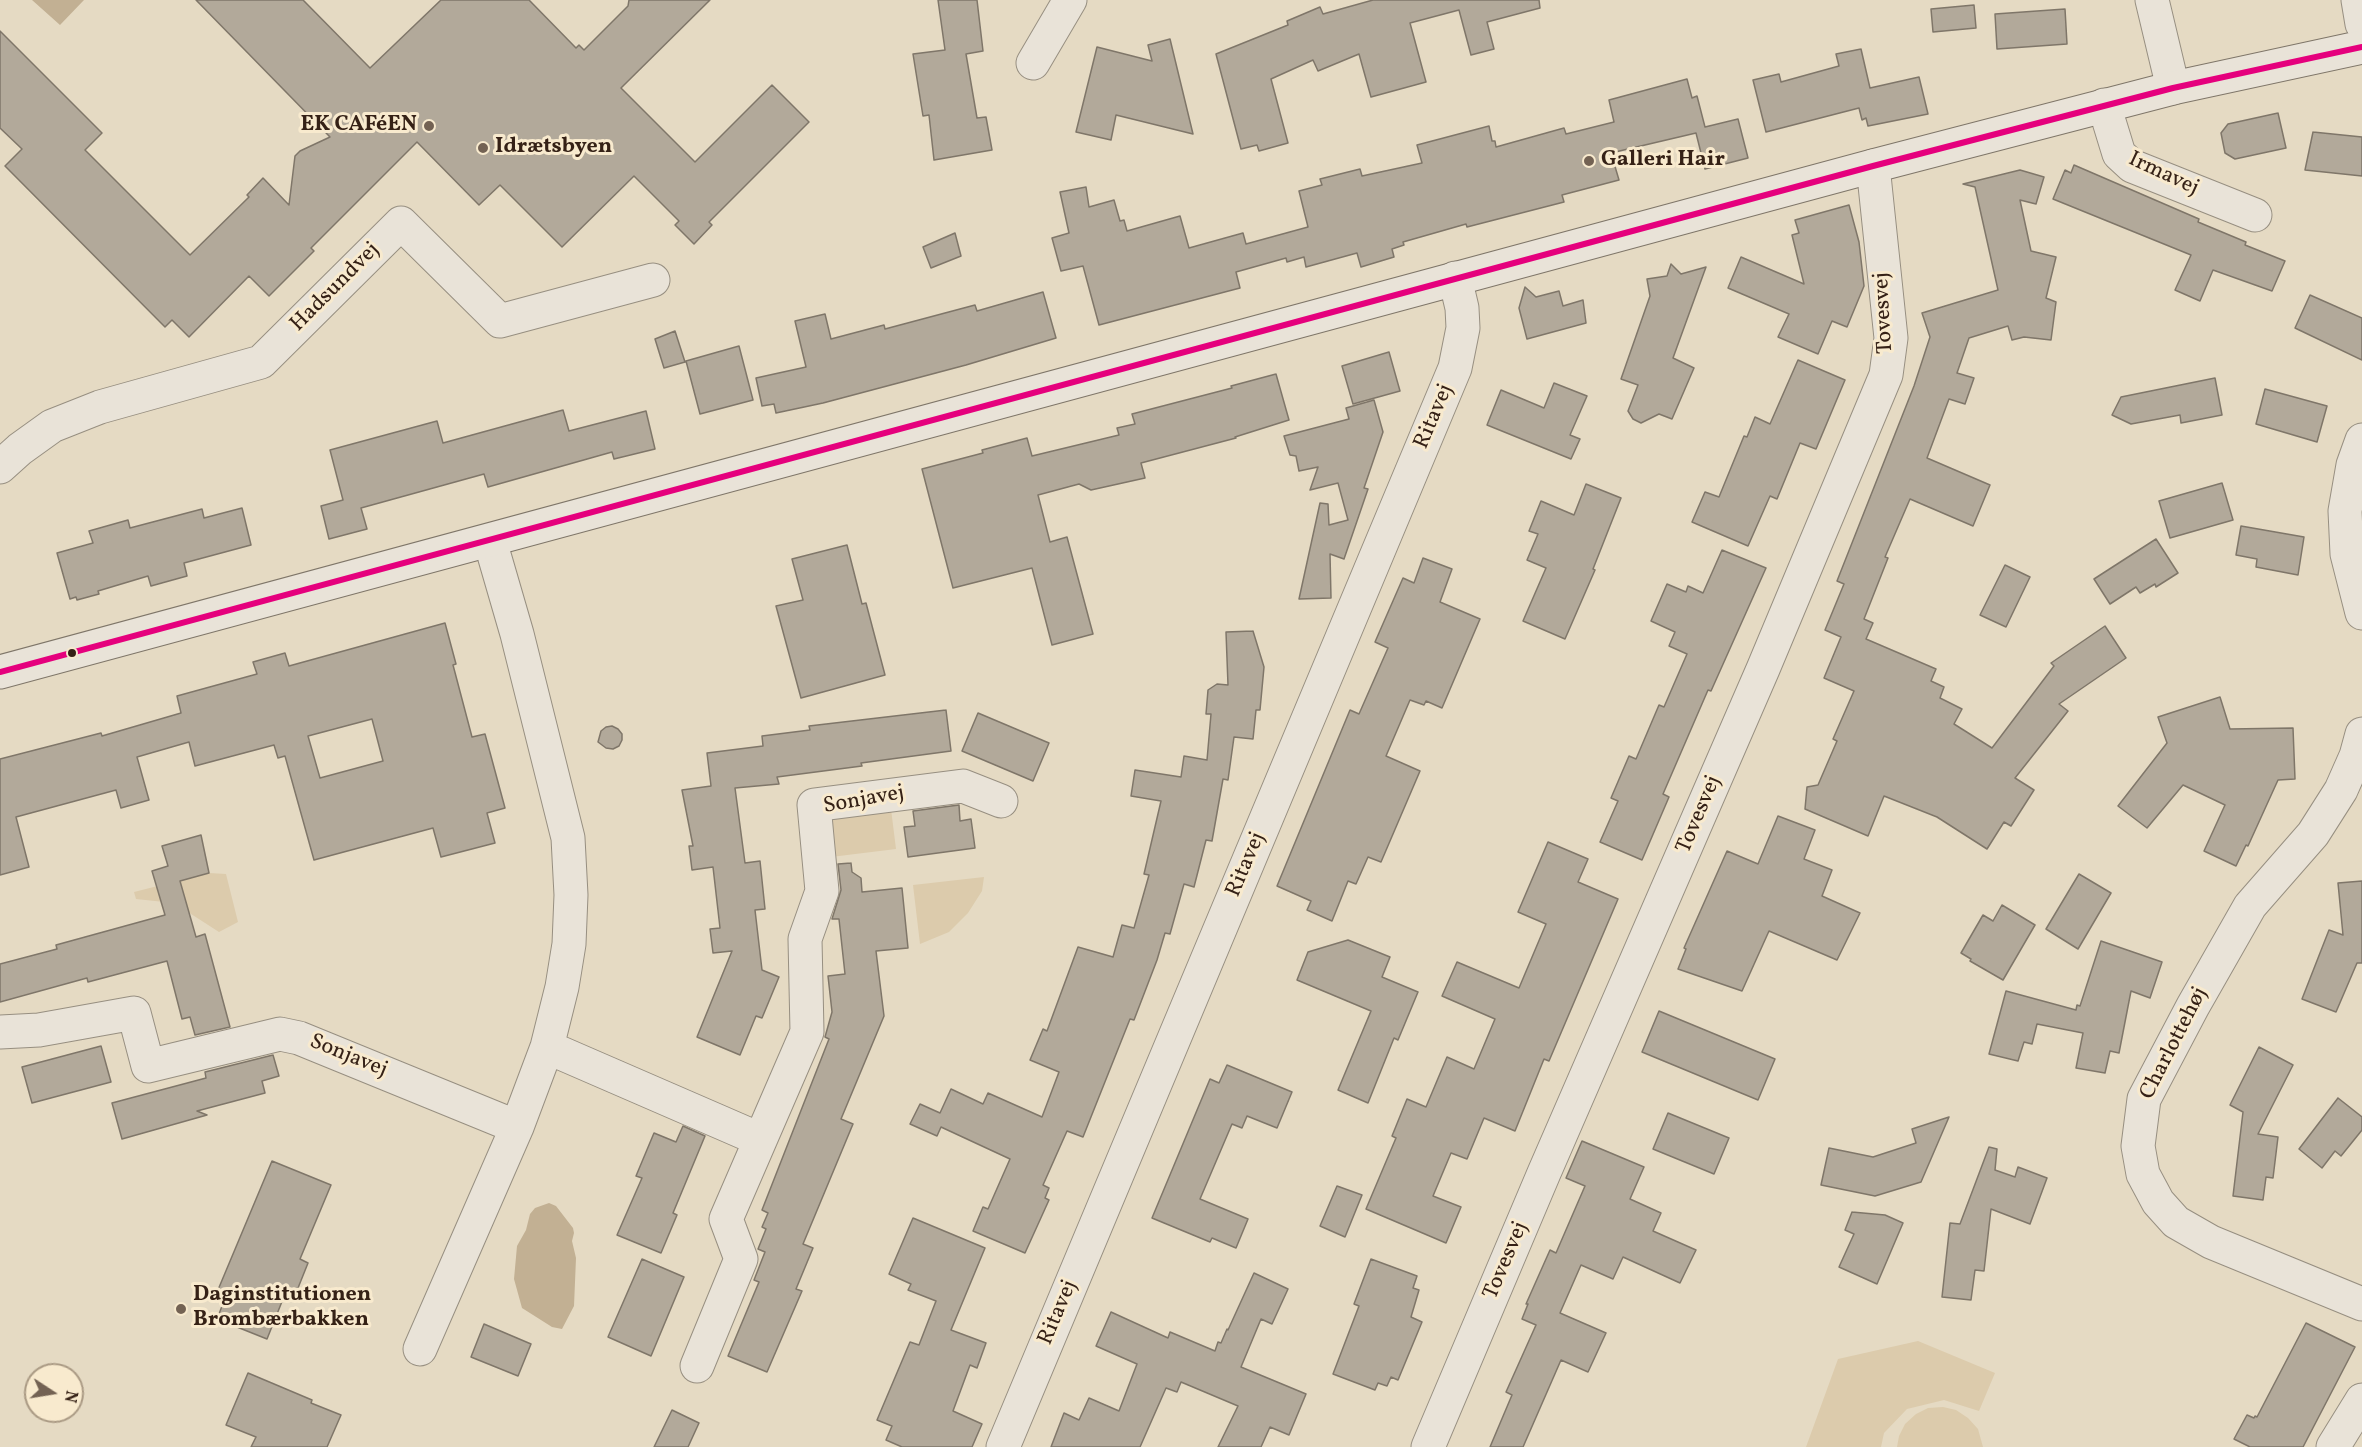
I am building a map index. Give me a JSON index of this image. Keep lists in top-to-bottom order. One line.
{"streets":{"street":["Irmavej","Hadsundvej","Tovesvej","Ritavej","Sonjavej","Charlottehøj"]},"places":["EK CAFéEN","Idrætsbyen","Galleri Hair","Daginstitutionen Brombærbakken"],"north":"right"}
